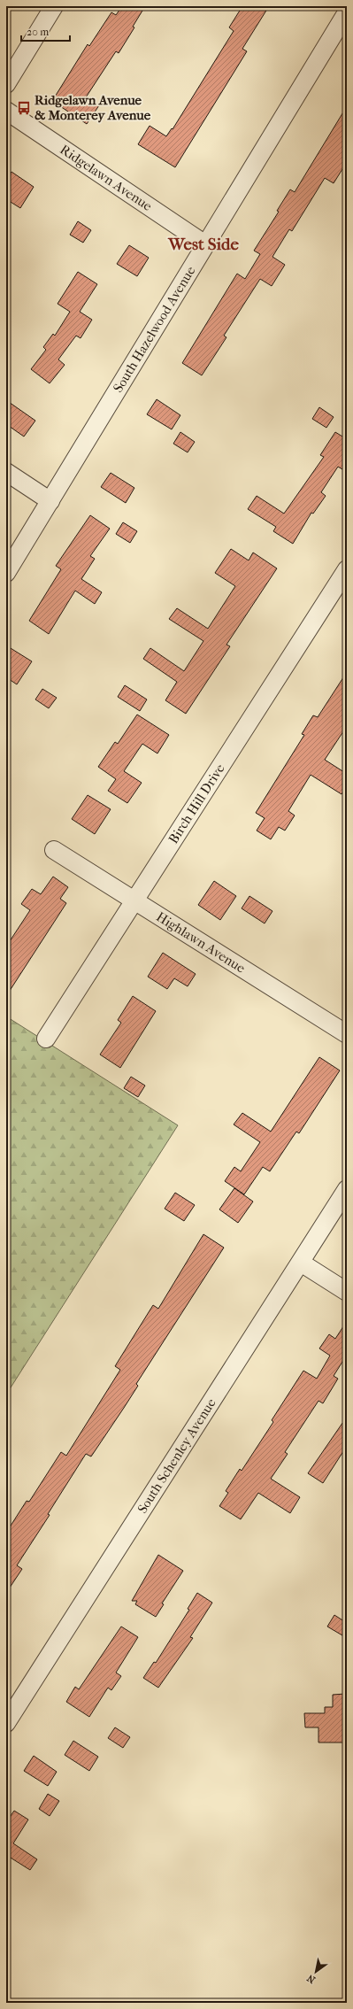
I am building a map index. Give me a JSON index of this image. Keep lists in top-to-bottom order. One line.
{"streets":{"street":["Ridgelawn Avenue","South Hazelwood Avenue","Birch Hill Drive","Highlawn Avenue","South Schenley Avenue"]},"crossings":[["Ridgelawn Avenue","South Hazelwood Avenue"],["Birch Hill Drive","Highlawn Avenue"]],"districts":["West Side"],"places":{"bus stop":["Ridgelawn Avenue & Monterey Avenue"]},"scale_bar":"20 m","north":"bottom left"}
